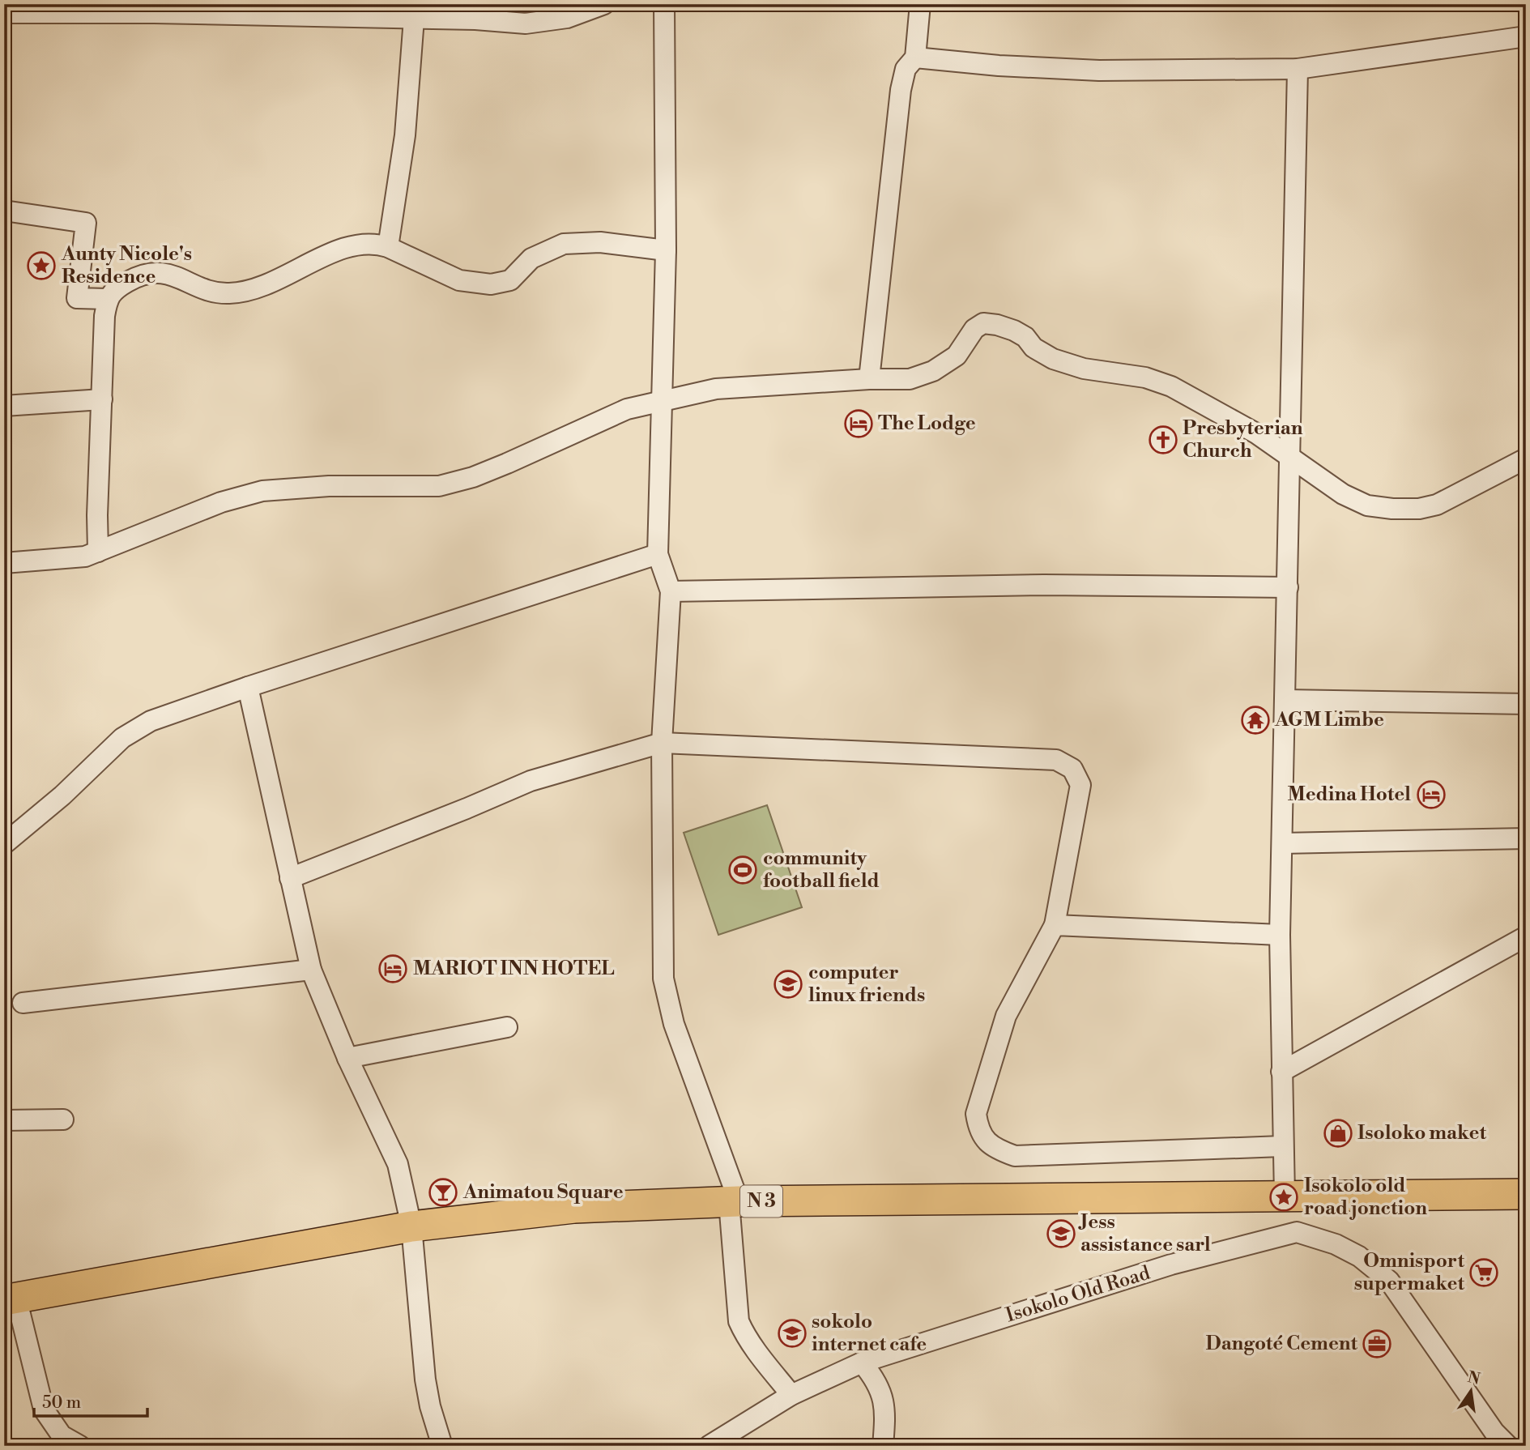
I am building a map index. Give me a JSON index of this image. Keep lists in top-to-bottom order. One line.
{"streets":{"highway":["N 3"],"street":["Isokolo Old Road"]},"places":{"place":["Aunty Nicole's Residence","Isokolo old road jonction"],"hotel":["The Lodge","Medina Hotel","MARIOT INN HOTEL"],"church":["Presbyterian Church"],"temple":["AGM Limbe"],"sports":["community football field"],"school or university":["computer linux friends","Jess assistance sarl","sokolo internet cafe"],"shop":["Isoloko maket"],"bar":["Animatou Square"],"supermarket":["Omnisport supermaket"],"office":["Dangoté Cement"]},"scale_bar":"50 m","north":"top"}
